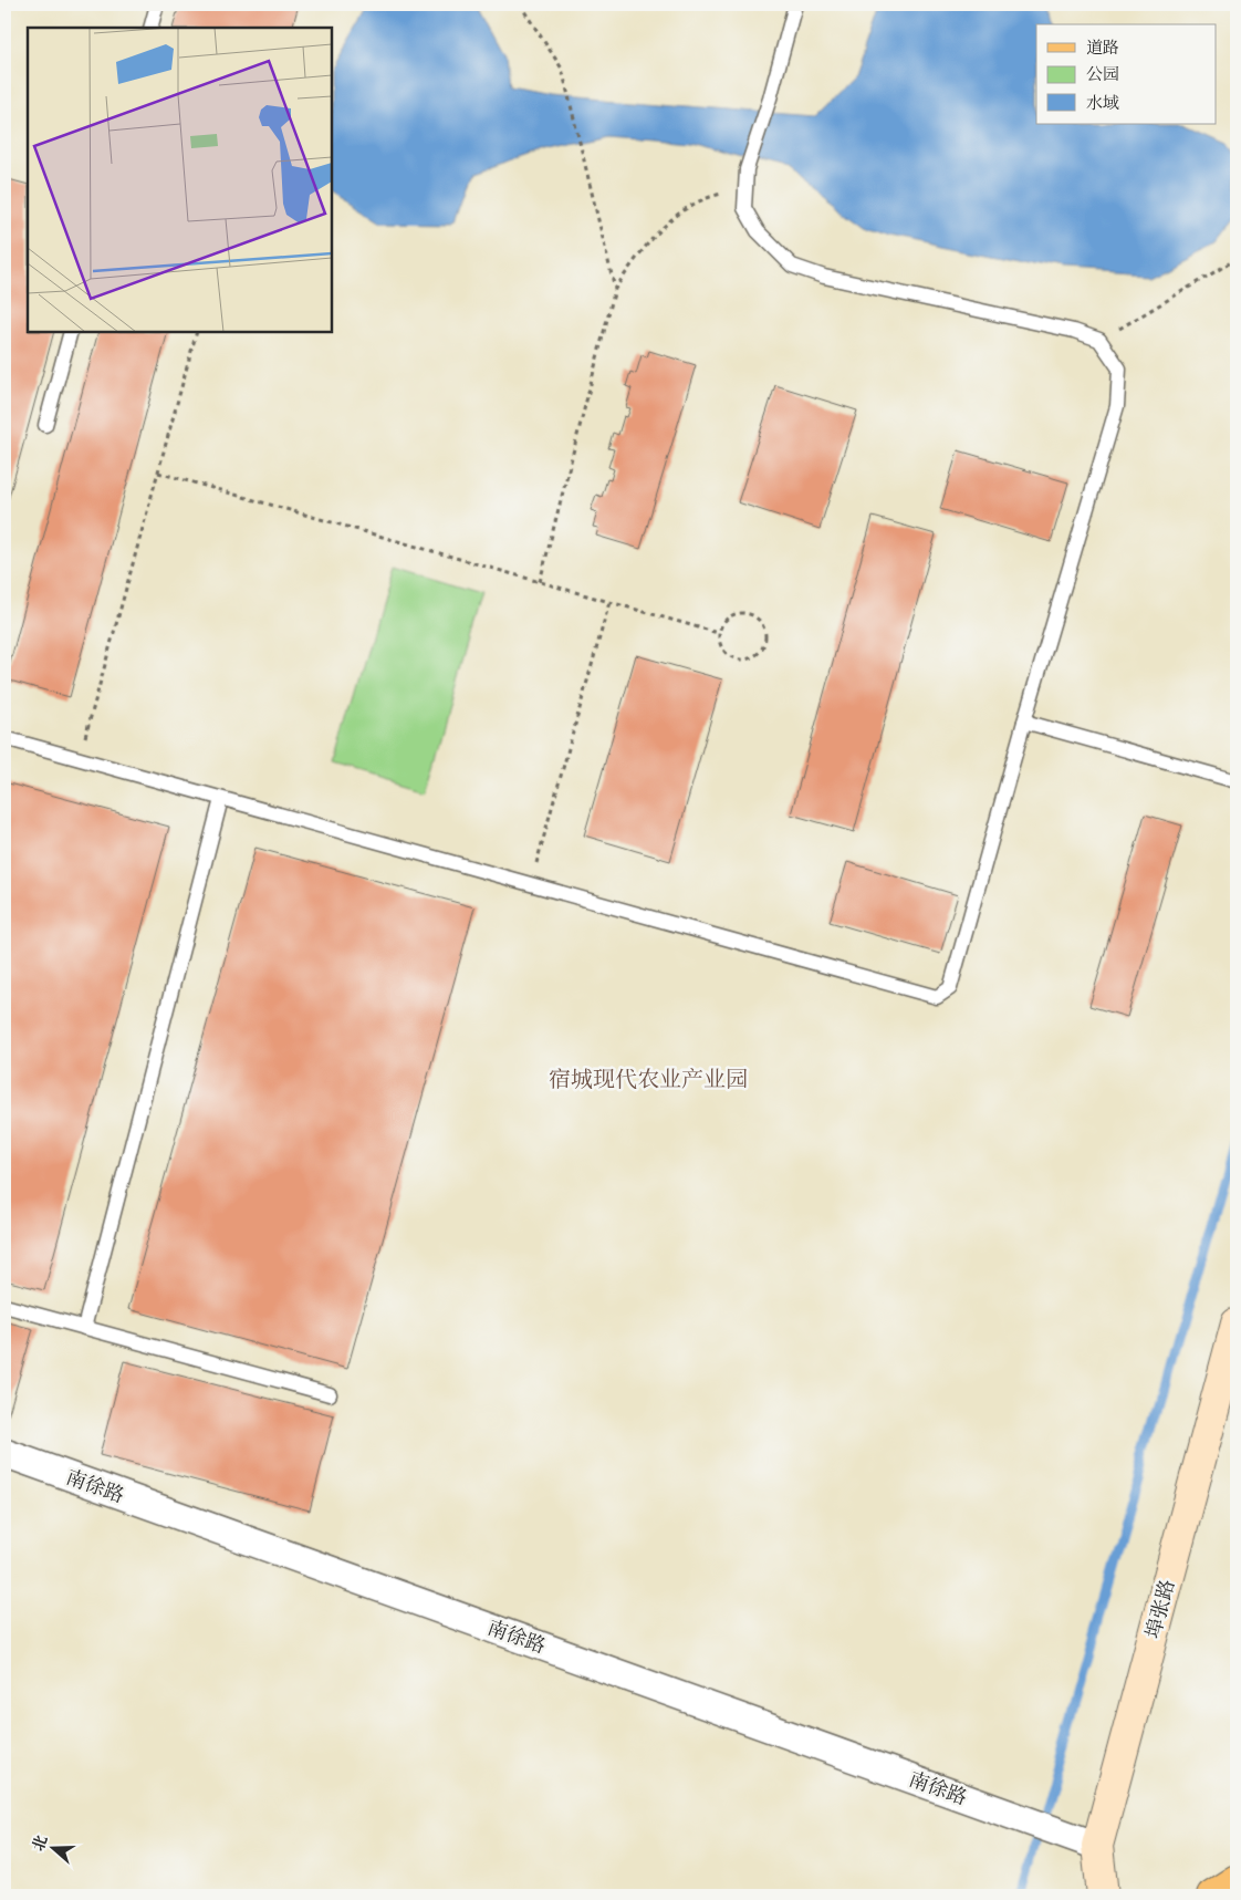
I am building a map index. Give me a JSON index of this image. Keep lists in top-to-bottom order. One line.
{"streets":{"main road":["埠张路"],"street":["南徐路"]},"crossings":[["南徐路","埠张路"]],"districts":["宿城现代农业产业园"],"legend":["道路","公园","水域"],"north":"left"}
